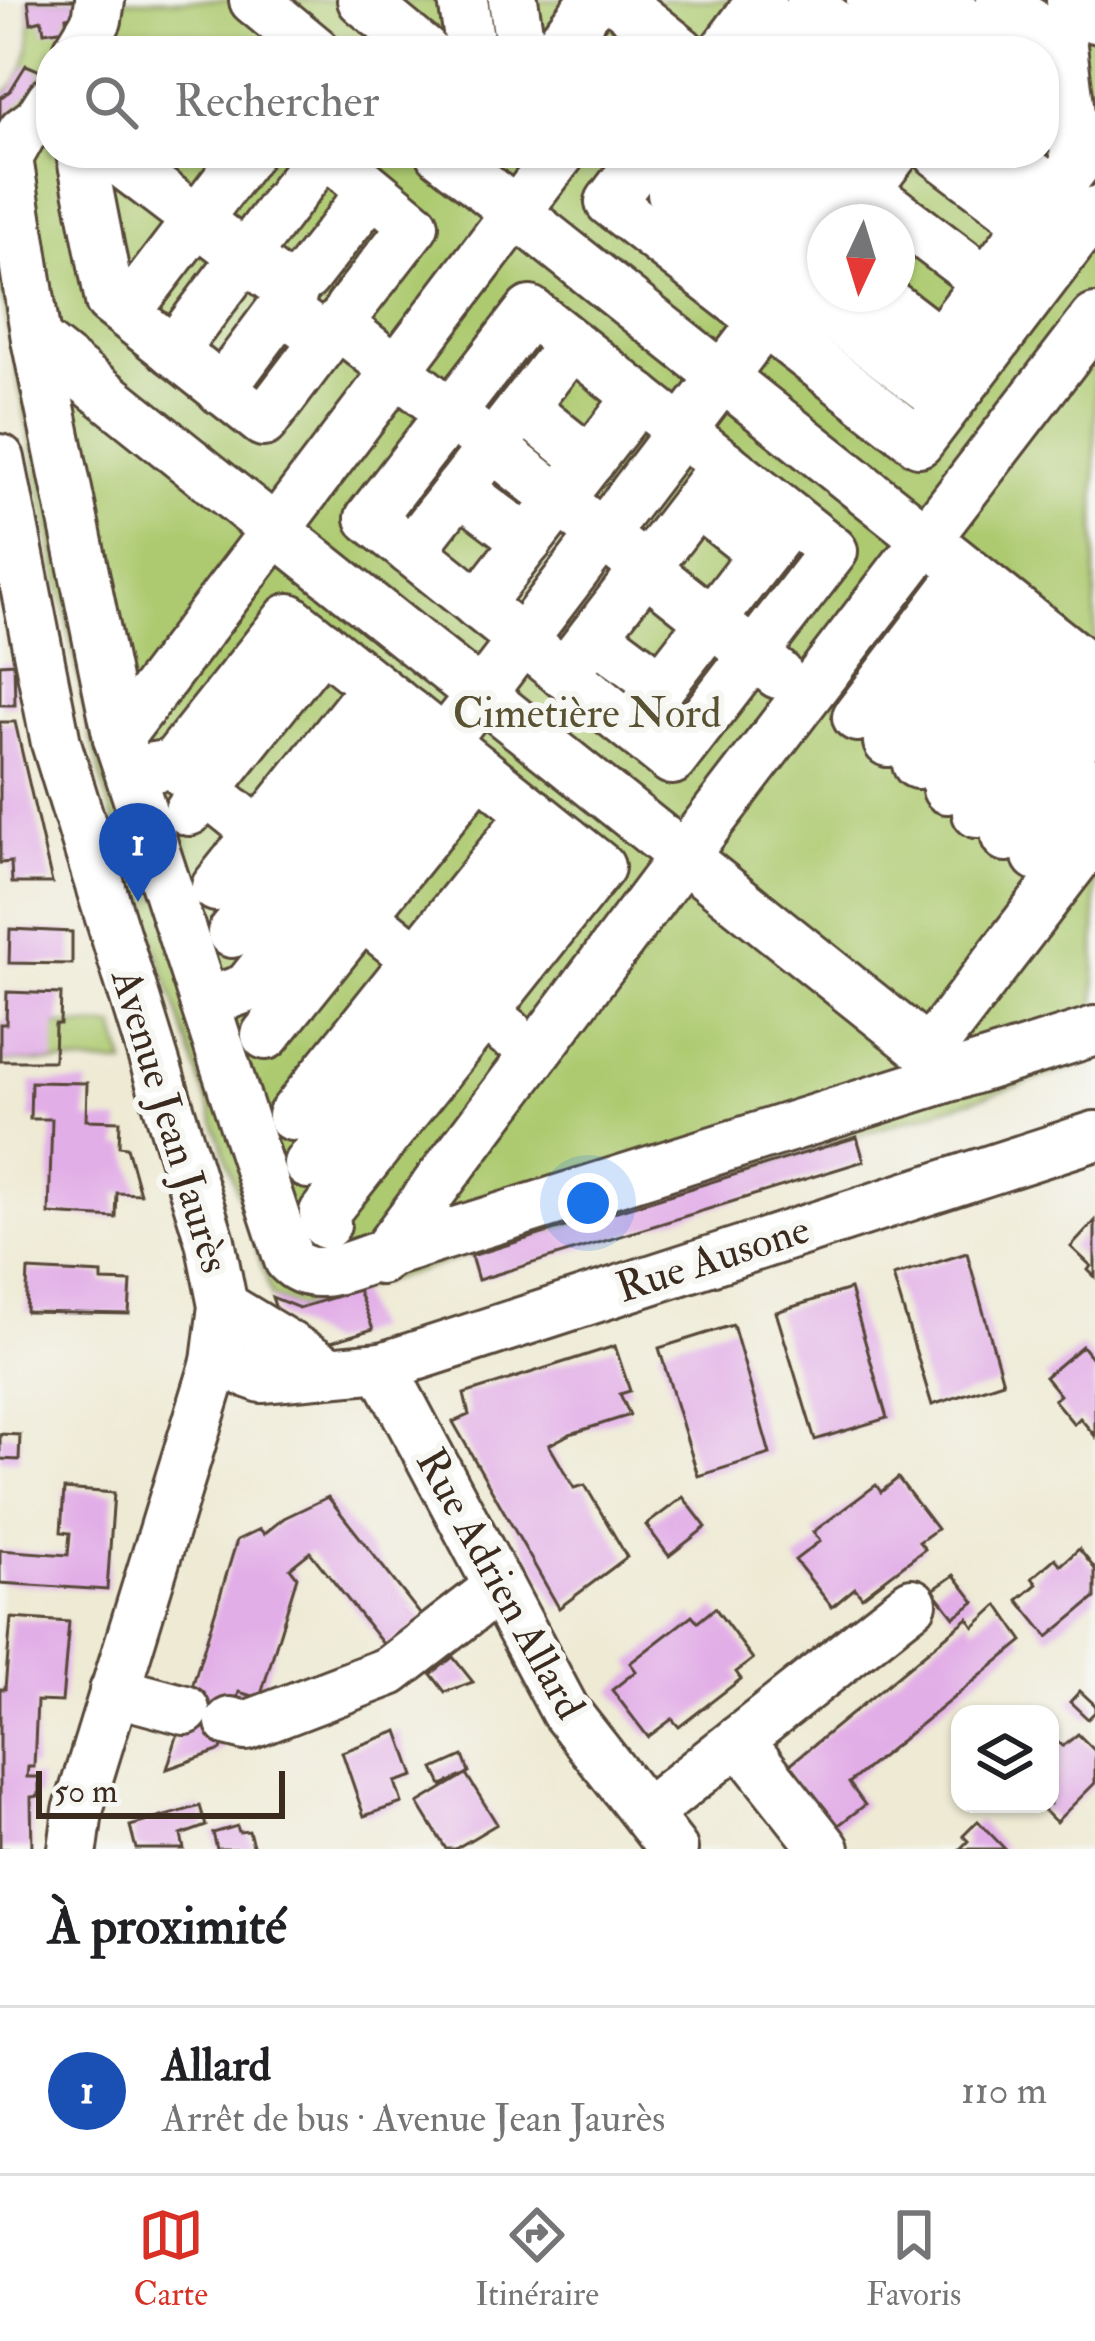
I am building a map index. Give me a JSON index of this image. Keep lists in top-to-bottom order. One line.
{"streets":{"street":["Avenue Jean Jaurès","Rue Ausone","Rue Adrien Allard"]},"crossings":[["Avenue Jean Jaurès","Rue Ausone"],["Rue Ausone","Rue Adrien Allard"]],"parks":["Cimetière Nord"],"scale_bar":"50 m","north":"bottom","page":{"search":"Rechercher","pins":"1","scale":"50 m","heading":"À proximité","list":[{"mark":"1","name":"Allard","note":"Arrêt de bus · Avenue Jean Jaurès","value":"110 m"}],"nav":["Carte","Itinéraire","Favoris"]}}
